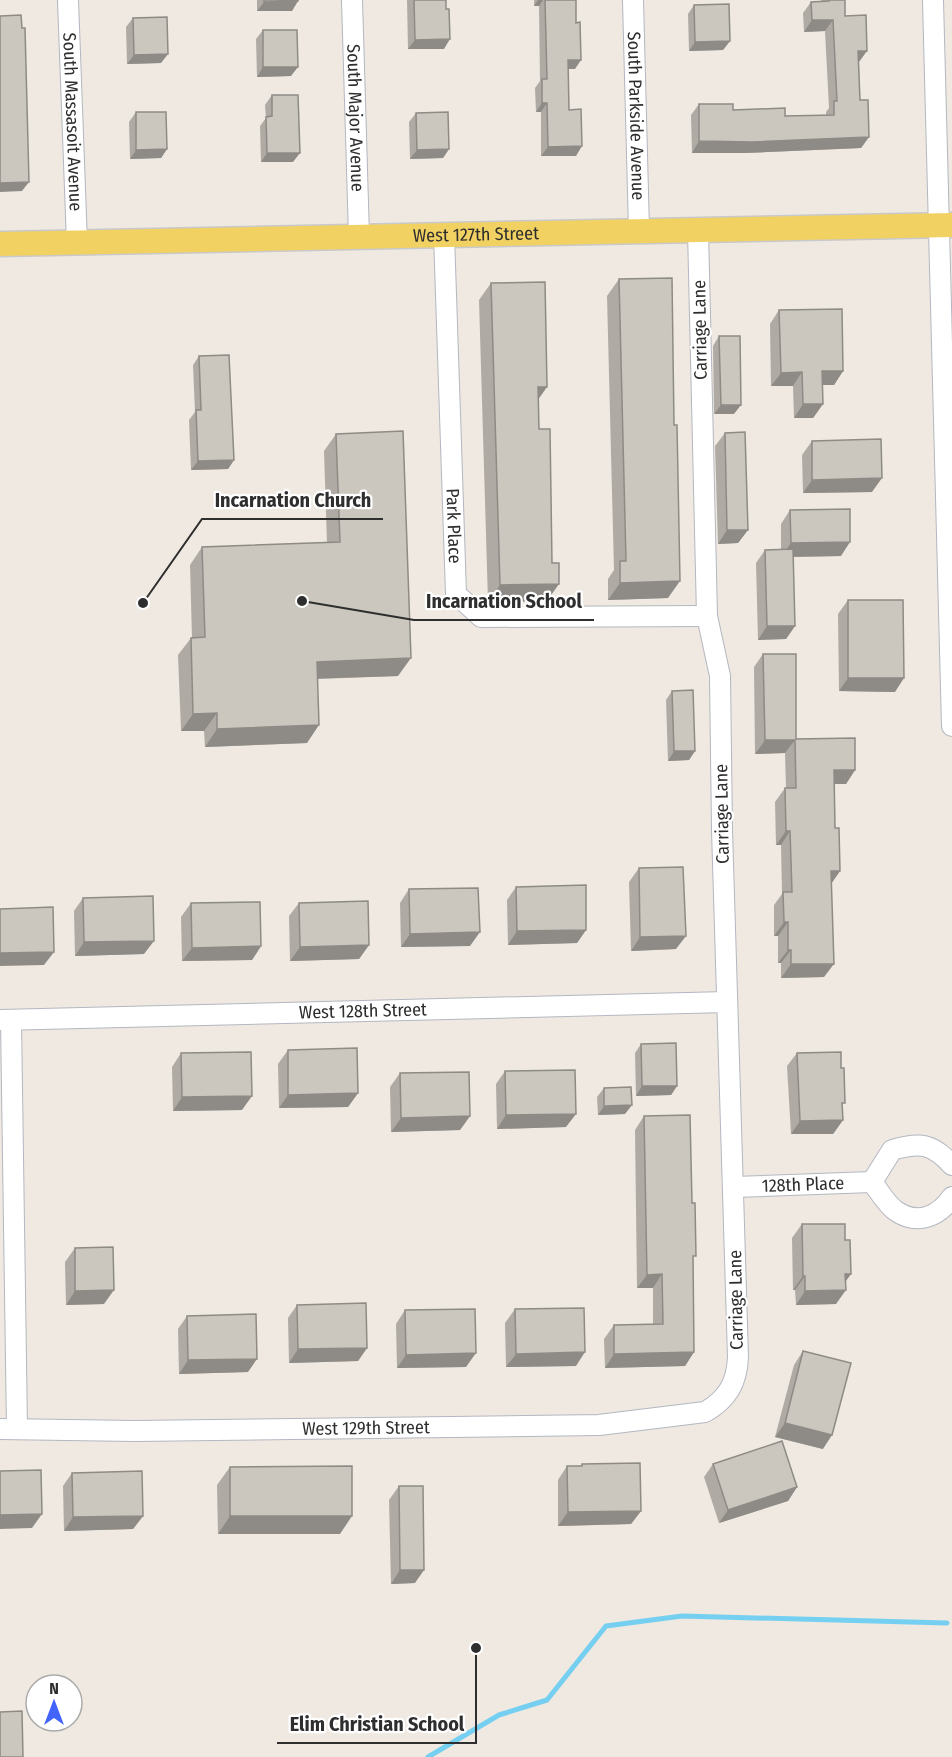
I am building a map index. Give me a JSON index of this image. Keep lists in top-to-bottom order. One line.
{"streets":{"main road":["West 127th Street"],"street":["South Parkside Avenue","South Major Avenue","South Massasoit Avenue","Carriage Lane","Park Place","West 128th Street","128th Place","West 129th Street"]},"crossings":[["South Parkside Avenue","West 127th Street"],["South Major Avenue","West 127th Street"],["South Massasoit Avenue","West 127th Street"],["West 127th Street","Carriage Lane"],["West 127th Street","Park Place"],["Carriage Lane","Park Place"],["Carriage Lane","West 128th Street"],["Carriage Lane","128th Place"],["Carriage Lane","West 129th Street"]],"places":["Incarnation School","Incarnation Church","Elim Christian School"],"north":"top"}
